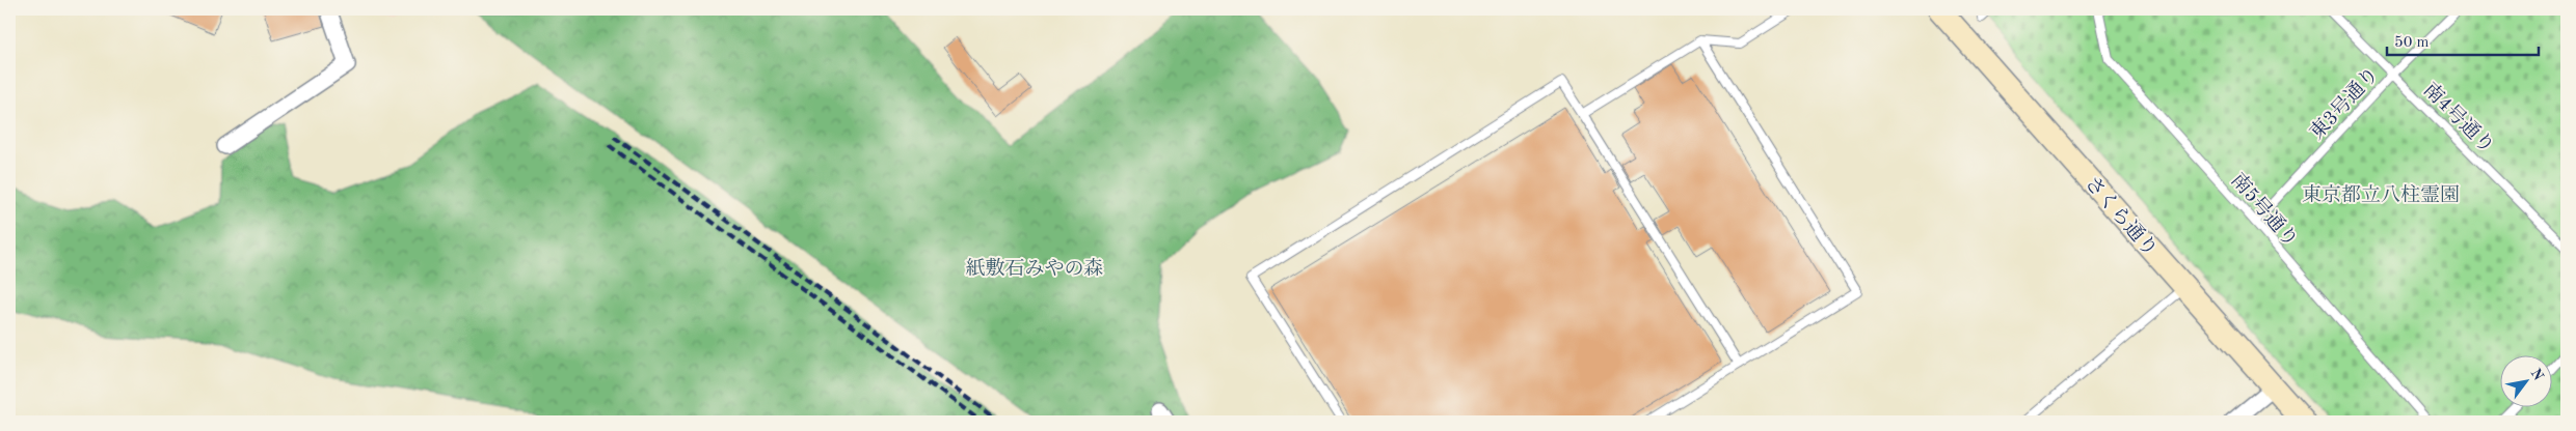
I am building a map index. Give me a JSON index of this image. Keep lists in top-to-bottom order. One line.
{"streets":{"street":["さくら通り"],"lane":["東3号通り","南4号通り","南5号通り"]},"crossings":[["東3号通り","南4号通り"],["東3号通り","南5号通り"]],"parks":["東京都立八柱霊園","紙敷石みやの森"],"scale_bar":"50 m","north":"top right"}
